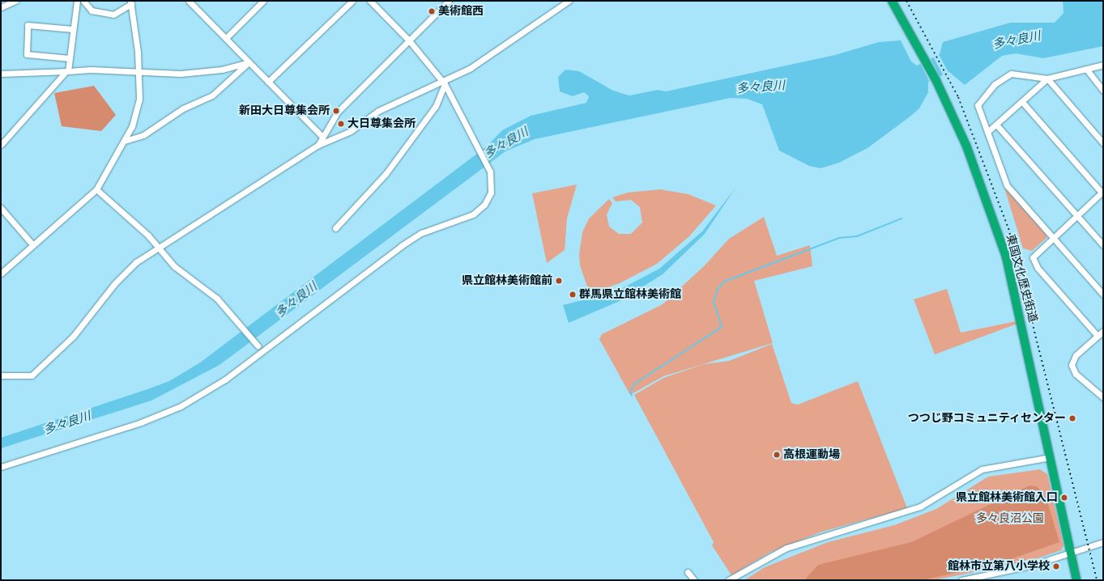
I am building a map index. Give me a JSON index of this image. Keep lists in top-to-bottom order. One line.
{"streets":{"highway":["東国文化歴史街道"]},"water":["多々良川"],"parks":["多々良沼公園"],"places":["美術館西","新田大日尊集会所","大日尊集会所","県立館林美術館前","群馬県立館林美術館","つつじ野コミュニティセンター","高根運動場","県立館林美術館入口","館林市立第八小学校"]}
